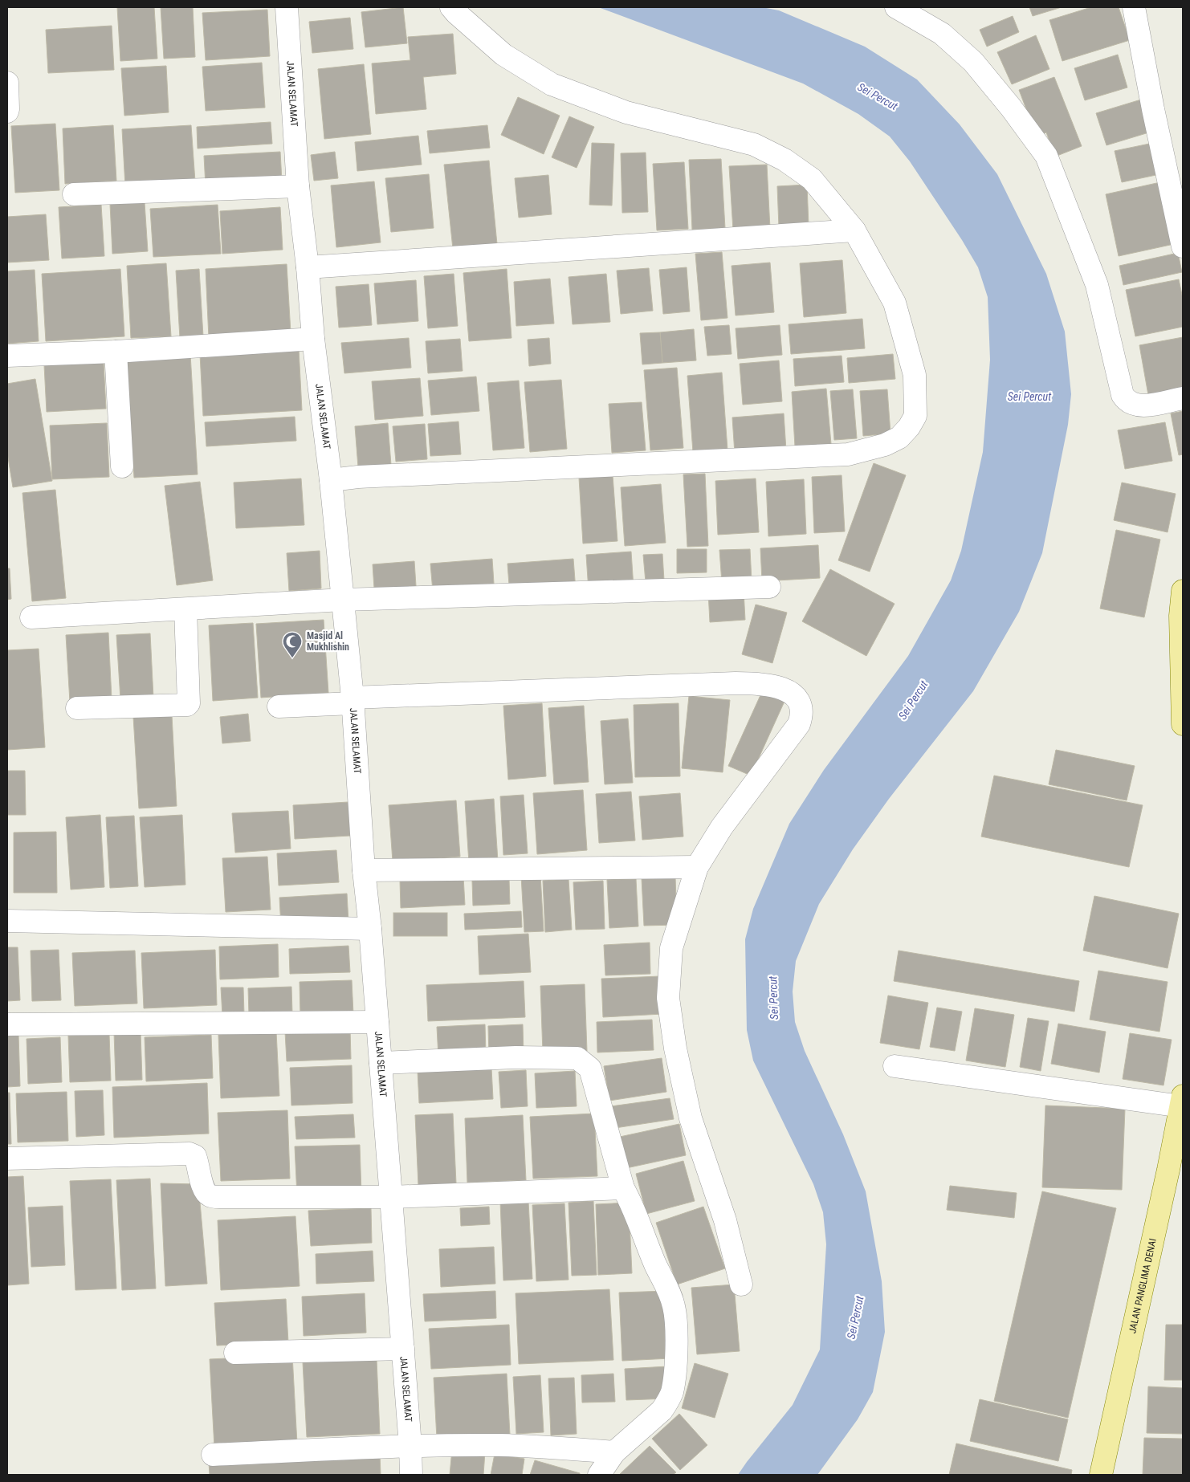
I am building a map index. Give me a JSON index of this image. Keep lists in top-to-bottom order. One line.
{"streets":{"main road":["JALAN PANGLIMA DENAI"],"street":["JALAN SELAMAT"]},"water":["Sei Percut"],"places":{"mosque":["Masjid Al Mukhlishin"]}}
